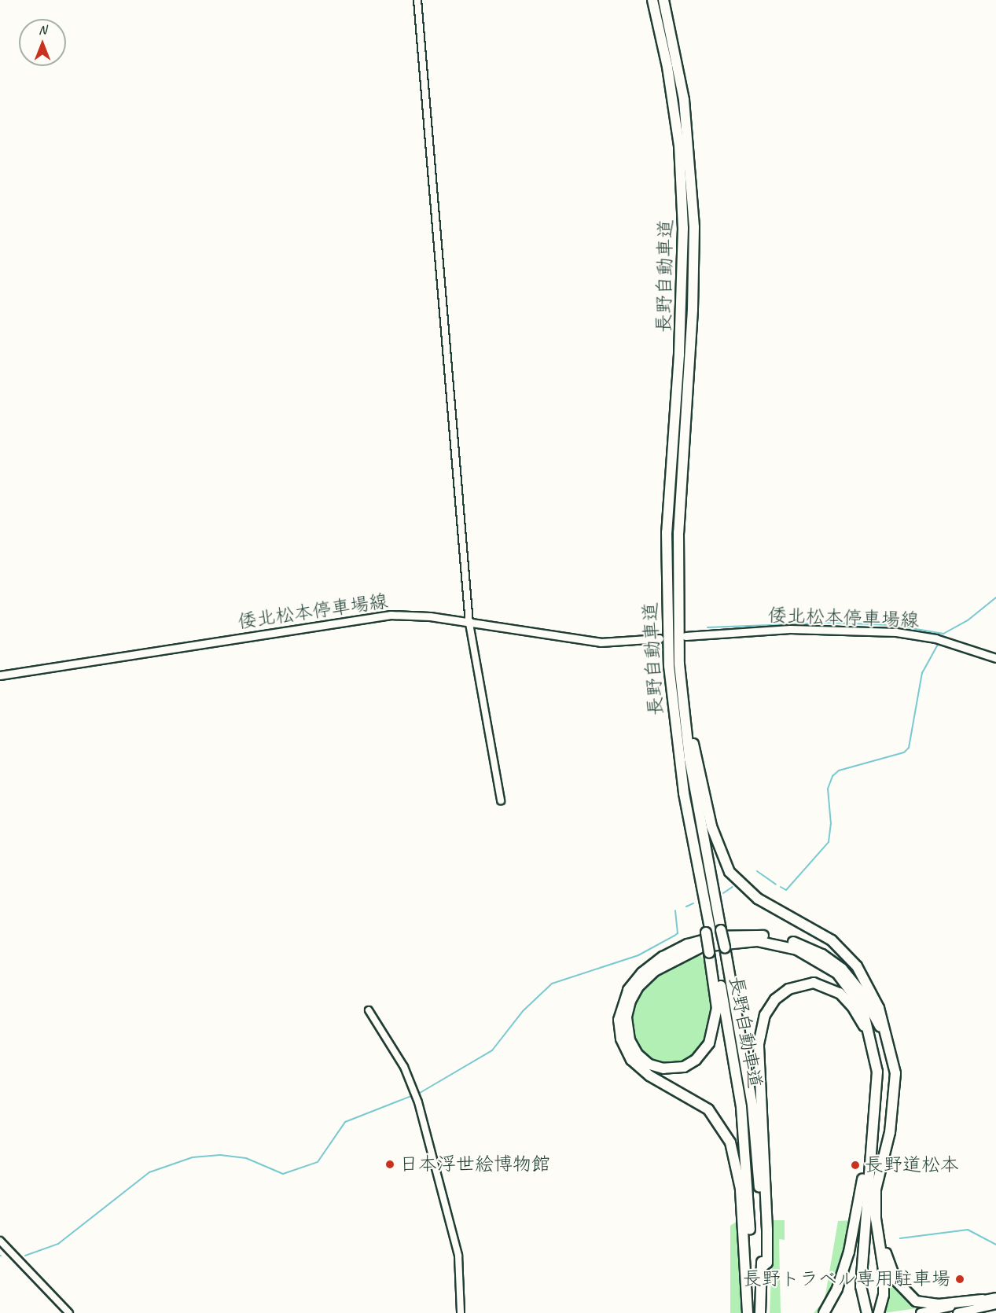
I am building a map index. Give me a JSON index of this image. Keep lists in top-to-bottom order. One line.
{"streets":{"highway":["長野自動車道"],"main road":["倭北松本停車場線"]},"places":["日本浮世絵博物館","長野道松本","長野トラベル専用駐車場"],"north":"top"}
